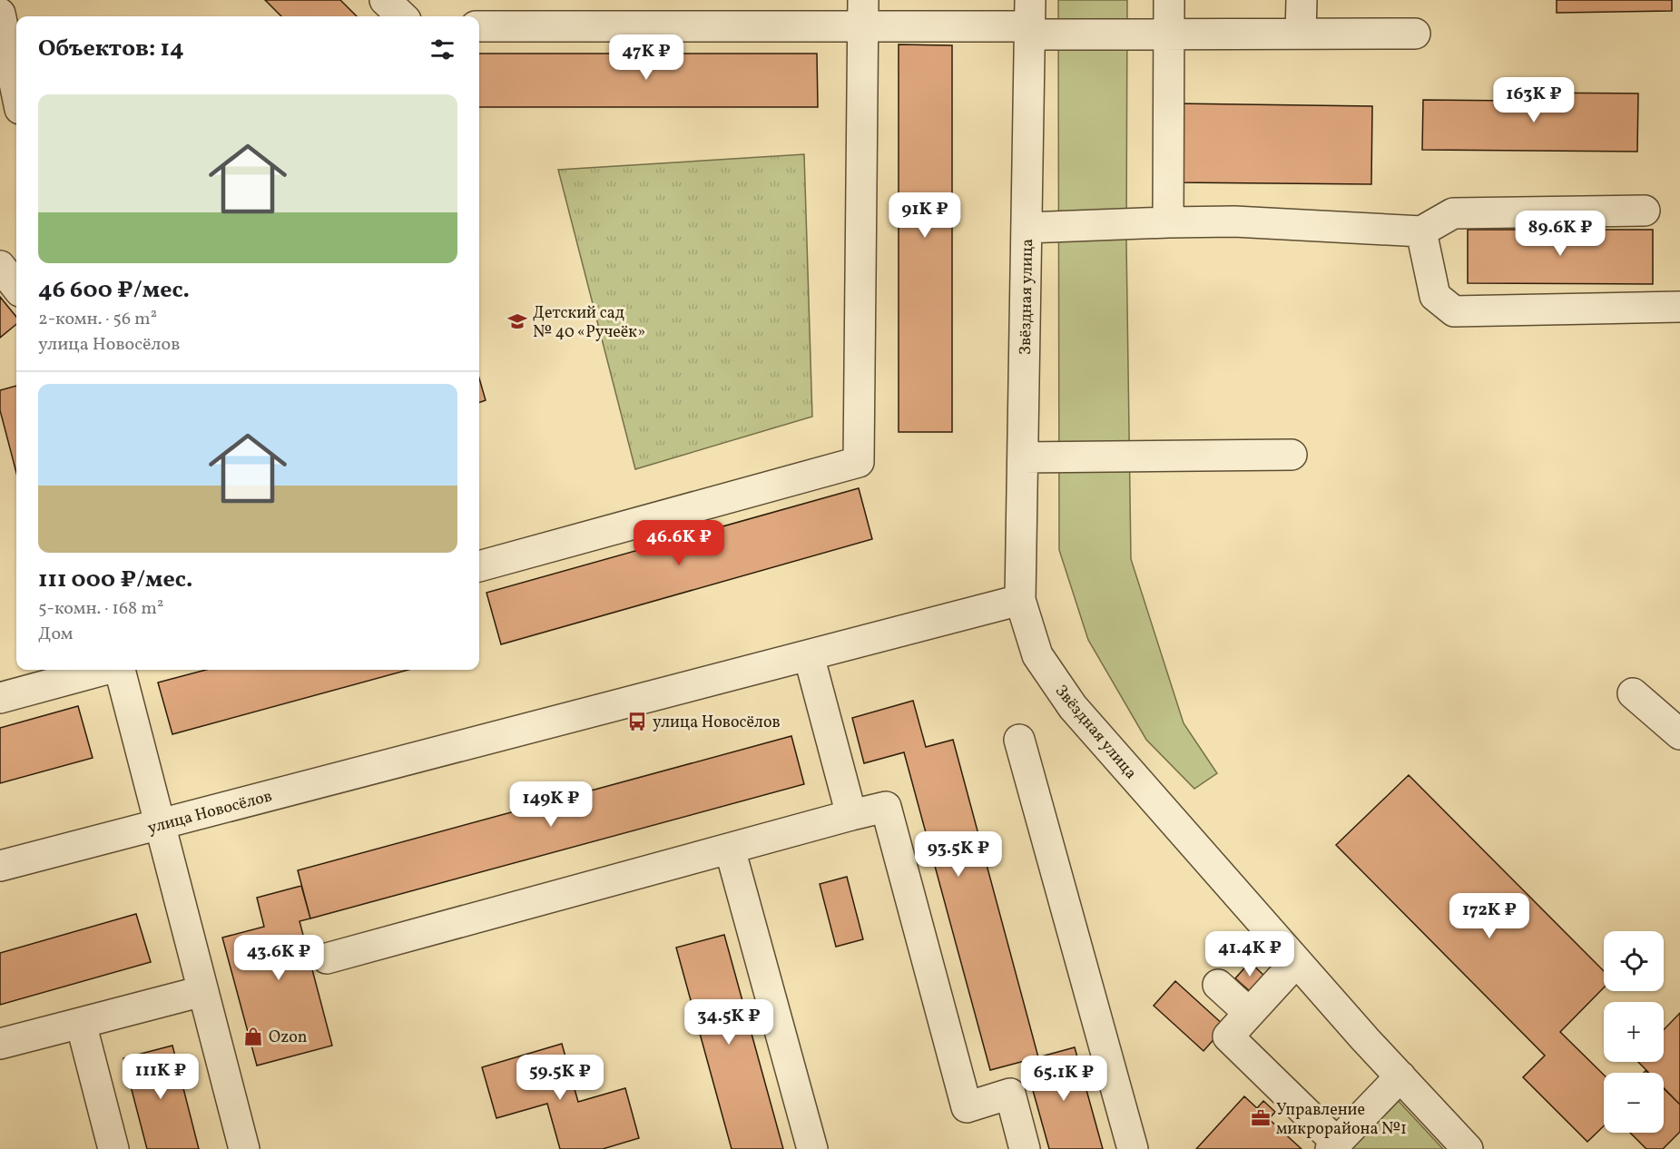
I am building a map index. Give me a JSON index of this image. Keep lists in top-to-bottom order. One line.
{"streets":{"street":["Звёздная улица","улица Новосёлов"]},"crossings":[["Звёздная улица","улица Новосёлов"]],"places":{"school or university":["Детский сад № 40 «Ручеёк»"],"bus stop":["улица Новосёлов"],"shop":["Ozon"],"office":["Управление микрорайона №1"]},"page":{"heading":"Объектов: 14","price":["47K ₽","163K ₽","91K ₽","89.6K ₽","46.6K ₽","149K ₽","93.5K ₽","172K ₽","41.4K ₽","43.6K ₽","34.5K ₽","111K ₽","59.5K ₽","65.1K ₽"],"list":[{"name":"46 600 ₽/мес.","note":"2-комн. · 56 m² · улица Новосёлов"},{"name":"111 000 ₽/мес.","note":"5-комн. · 168 m² · Дом"}],"map_buttons":["+","−"]}}
